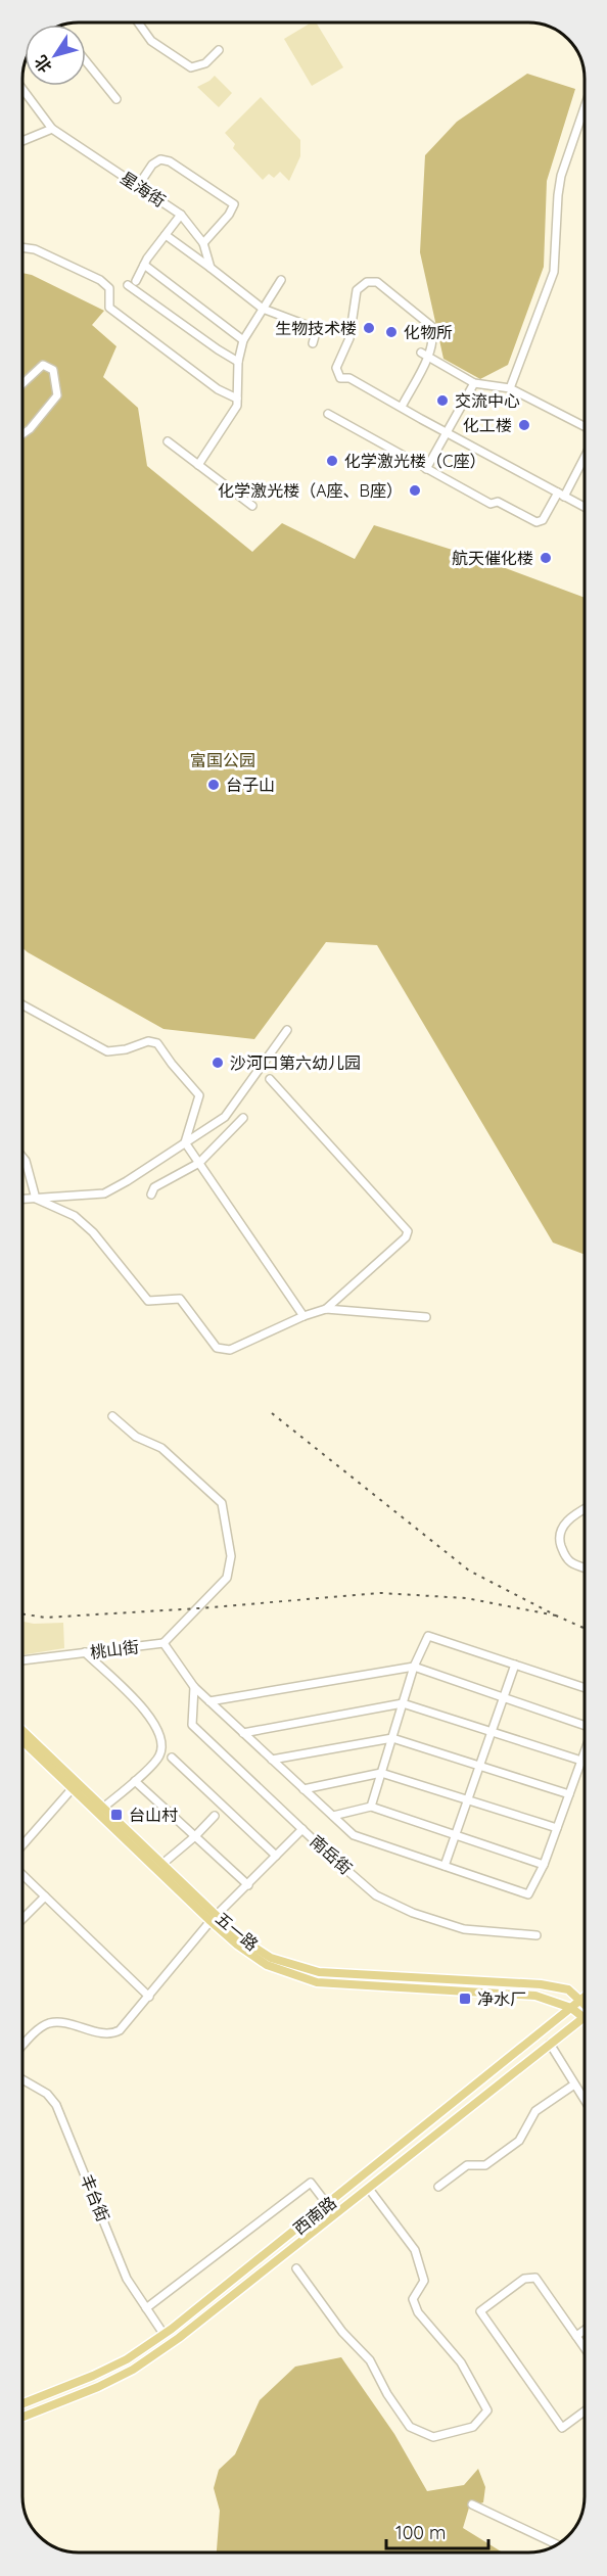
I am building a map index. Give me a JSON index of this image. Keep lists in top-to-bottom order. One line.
{"streets":{"main road":["五一路","西南路"],"street":["星海街","桃山街","南岳街","丰台街"]},"crossings":[["桃山街","南岳街"],["五一路","西南路"],["丰台街","西南路"]],"parks":["富国公园"],"places":{"other":["生物技术楼","化物所","交流中心","化工楼","化学激光楼（C座）","化学激光楼（A座、B座）","航天催化楼","台子山","沙河口第六幼儿园"],"transit":["台山村","净水厂"]},"scale_bar":"100 m","north":"bottom left"}
